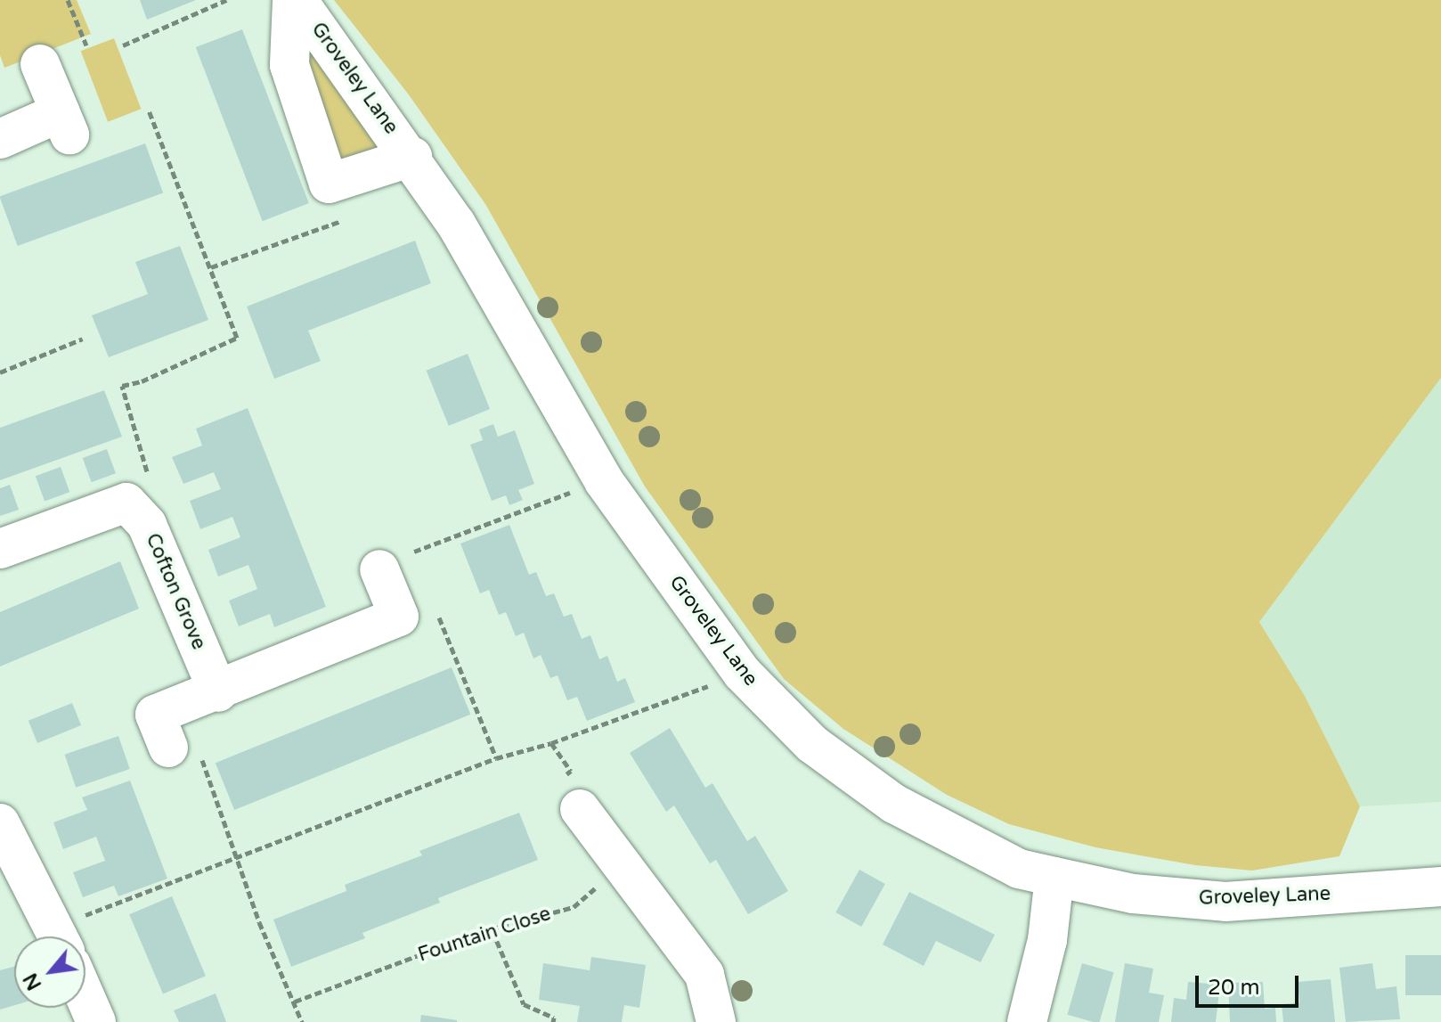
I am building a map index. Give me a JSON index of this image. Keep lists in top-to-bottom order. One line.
{"streets":{"main road":["Groveley Lane","Cofton Grove"],"path":["Fountain Close"]},"scale_bar":"20 m","north":"bottom left"}
